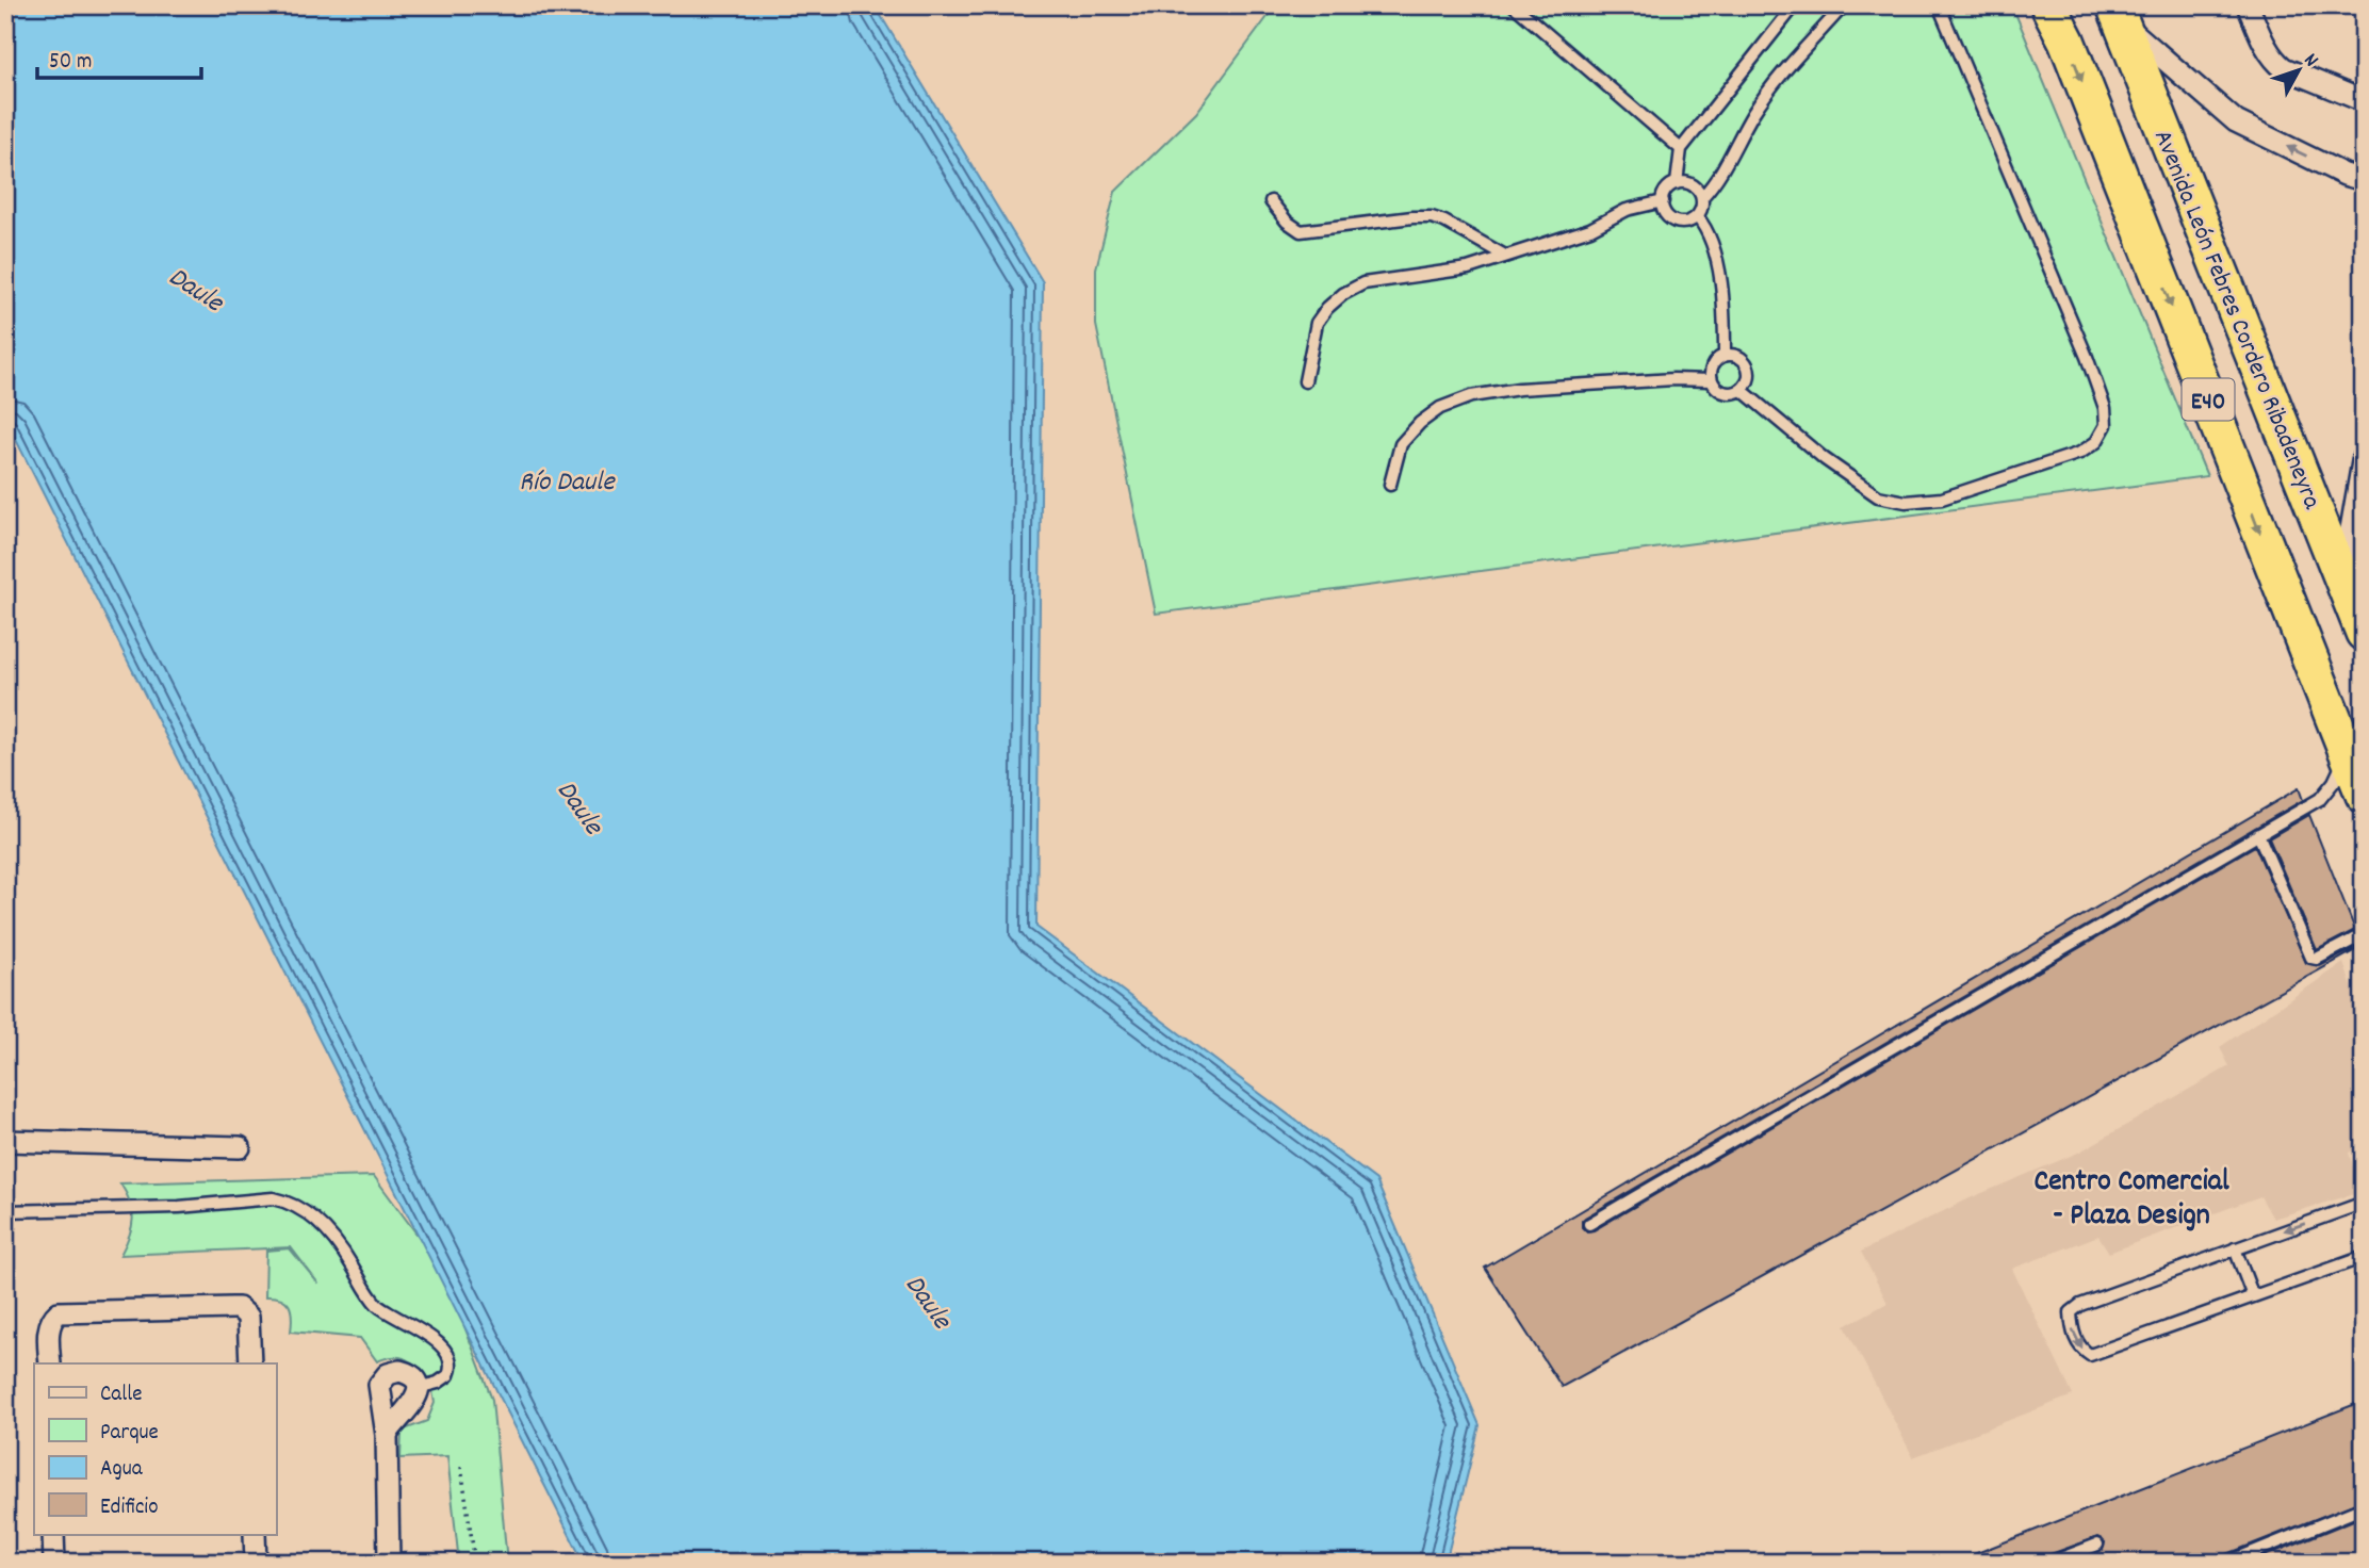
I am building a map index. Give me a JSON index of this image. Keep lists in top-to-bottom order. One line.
{"streets":{"highway":["Avenida León Febres Cordero Ribadeneyra","E40"]},"districts":["Centro Comercial - Plaza Design"],"water":["Daule","Río Daule"],"legend":["Calle","Parque","Agua","Edificio"],"scale_bar":"50 m","north":"top right"}
